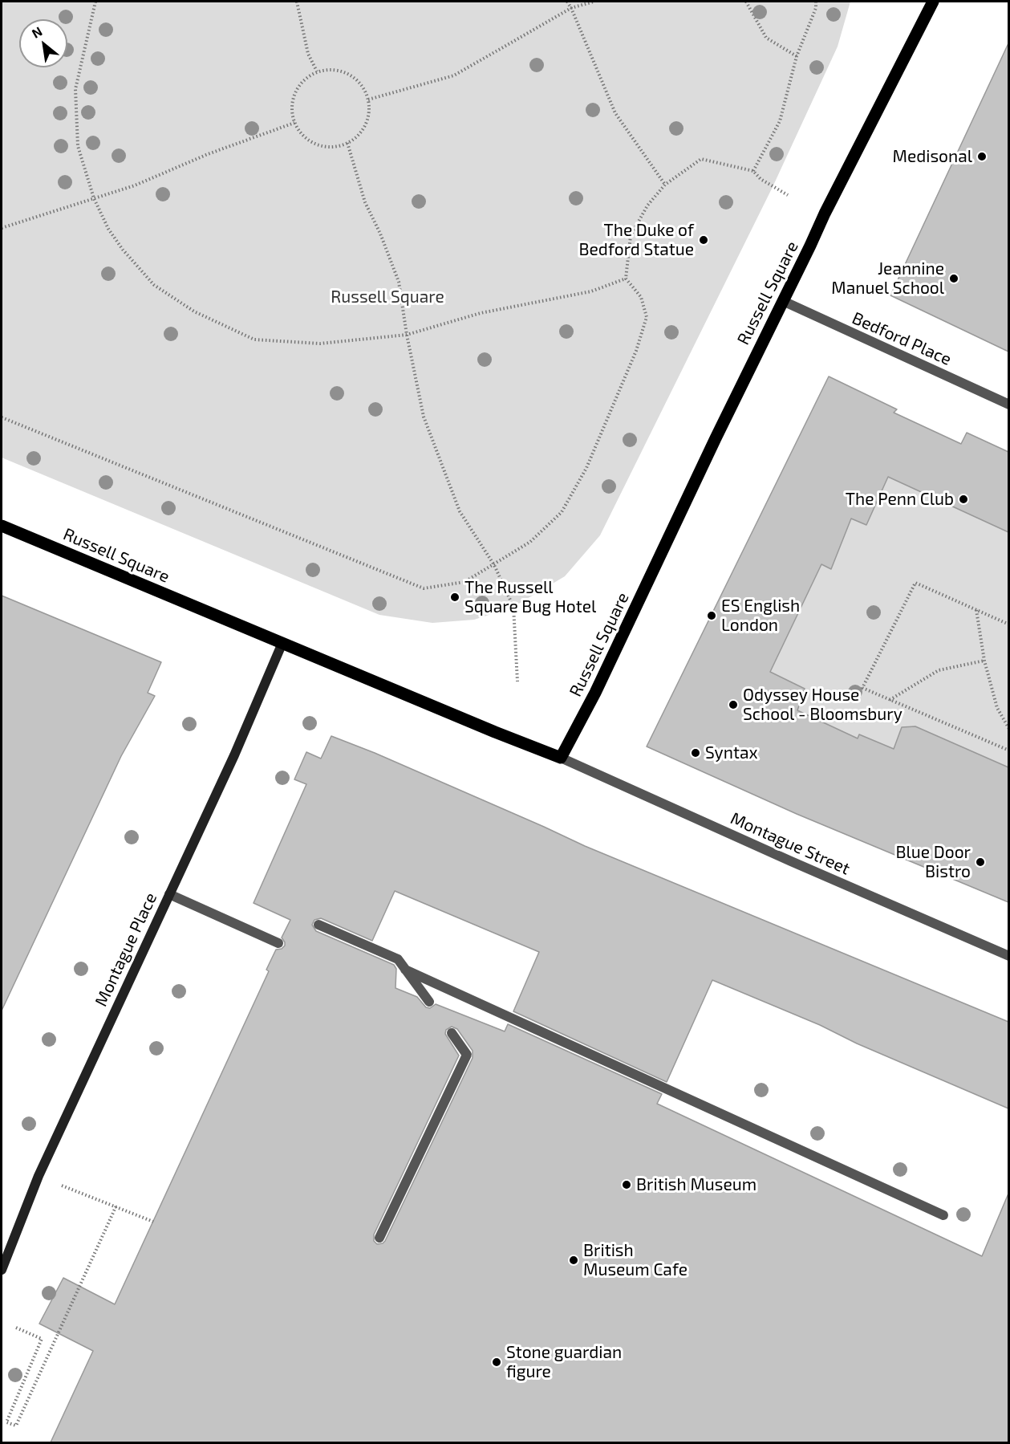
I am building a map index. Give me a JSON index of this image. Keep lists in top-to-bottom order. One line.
{"streets":{"main road":["Russell Square","Montague Place"],"street":["Bedford Place","Montague Street"]},"crossings":[["Russell Square","Bedford Place"],["Russell Square","Montague Street"],["Russell Square","Montague Place"]],"parks":["Russell Square"],"places":["Medisonal","The Duke of Bedford Statue","Jeannine Manuel School","The Penn Club","The Russell Square Bug Hotel","ES English London","Odyssey House School - Bloomsbury","Syntax","Blue Door Bistro","British Museum","British Museum Cafe","Stone guardian figure"],"north":"top left"}
